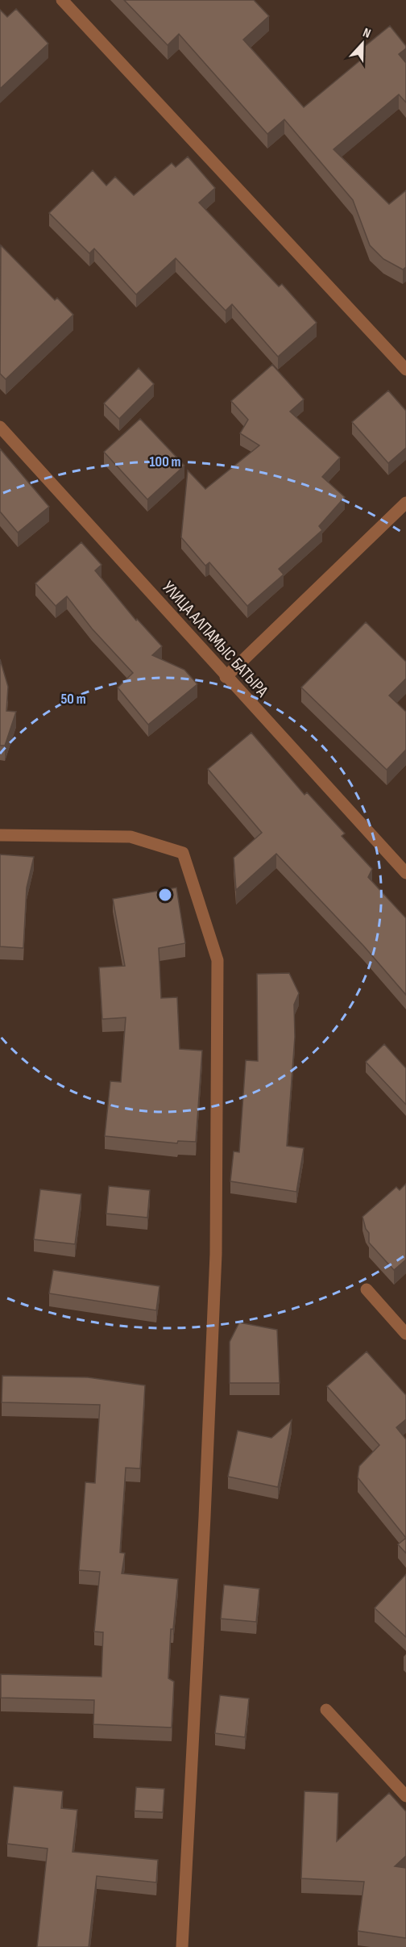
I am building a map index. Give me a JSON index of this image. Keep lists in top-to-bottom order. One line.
{"streets":{"street":["УЛИЦА АЛПАМЫС БАТЫРА"]},"north":"top","rings":["100 m","50 m"]}
